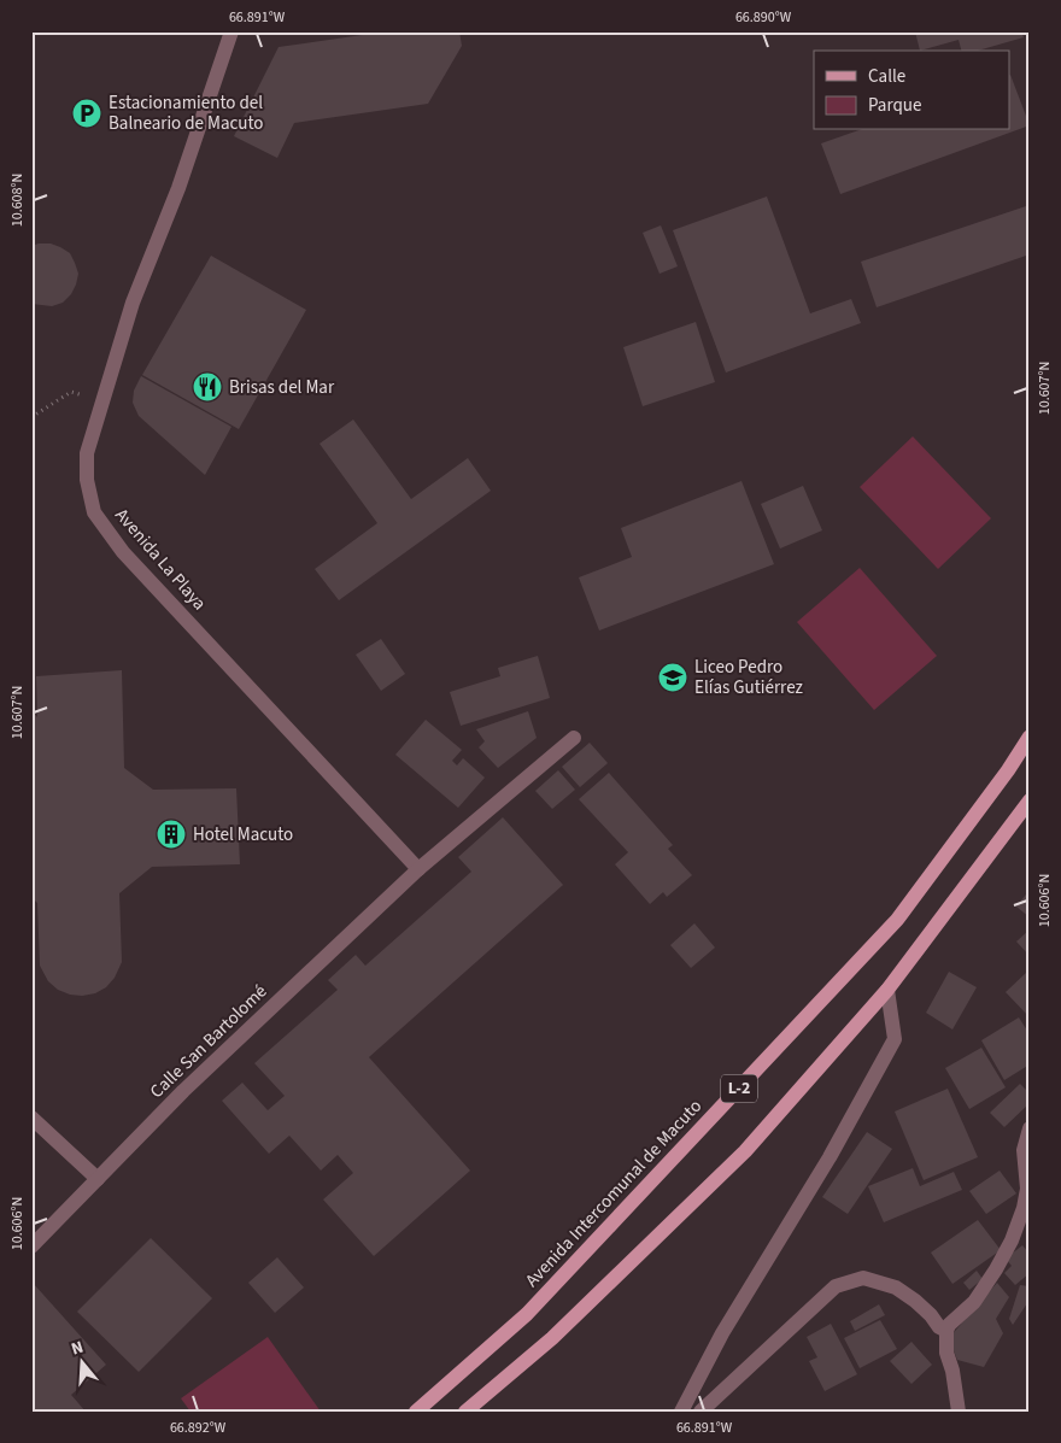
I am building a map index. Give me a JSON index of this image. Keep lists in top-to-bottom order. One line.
{"streets":{"main road":["L-2","Avenida Intercomunal de Macuto"],"street":["Avenida La Playa","Calle San Bartolomé"]},"crossings":[["Avenida La Playa","Calle San Bartolomé"]],"places":{"parking":["Estacionamiento del Balneario de Macuto"],"restaurant":["Brisas del Mar"],"school or university":["Liceo Pedro Elías Gutiérrez"],"building":["Hotel Macuto"]},"legend":["Calle","Parque"],"north":"top","coordinates":["66.891°W","66.890°W","10.608°N","10.607°N","10.606°N","66.892°W"]}
